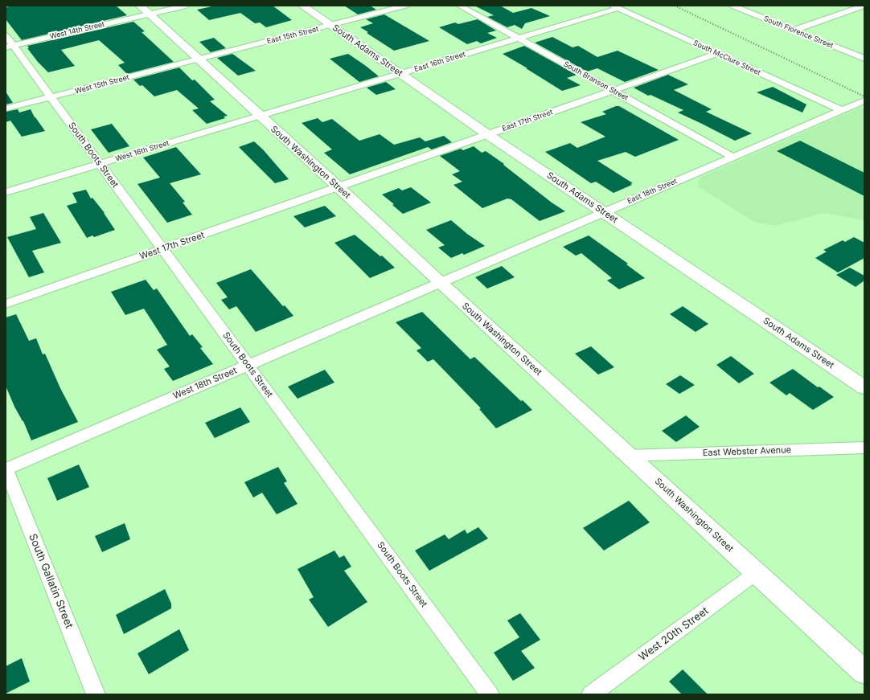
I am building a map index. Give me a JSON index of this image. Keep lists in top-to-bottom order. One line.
{"streets":{"main road":["South Adams Street","South Washington Street"],"street":["West 14th Street","South Florence Street","East 15th Street","South McClure Street","East 16th Street","South Branson Street","West 15th Street","East 17th Street","West 16th Street","South Boots Street","East 18th Street","West 17th Street","West 18th Street","East Webster Avenue","South Gallatin Street","West 20th Street"]},"crossings":[["West 14th Street","South Boots Street"],["West 14th Street","South Washington Street"],["East 15th Street","South Adams Street"],["East 15th Street","West 15th Street"],["East 15th Street","South Washington Street"],["South Adams Street","East 16th Street"],["South Adams Street","East 17th Street"],["South Adams Street","East 18th Street"],["South McClure Street","East 16th Street"],["South McClure Street","East 17th Street"],["South McClure Street","East 18th Street"],["East 16th Street","South Branson Street"],["East 16th Street","West 16th Street"],["East 16th Street","South Washington Street"],["South Branson Street","East 17th Street"],["South Branson Street","East 18th Street"],["West 15th Street","South Boots Street"],["West 15th Street","South Washington Street"],["East 17th Street","South Washington Street"],["East 17th Street","West 17th Street"],["West 16th Street","South Boots Street"],["West 16th Street","South Washington Street"],["South Boots Street","West 17th Street"],["South Boots Street","West 18th Street"],["South Washington Street","East 18th Street"],["South Washington Street","West 17th Street"],["South Washington Street","West 18th Street"],["South Washington Street","East Webster Avenue"],["South Washington Street","West 20th Street"],["East 18th Street","West 18th Street"],["West 18th Street","South Gallatin Street"]]}
